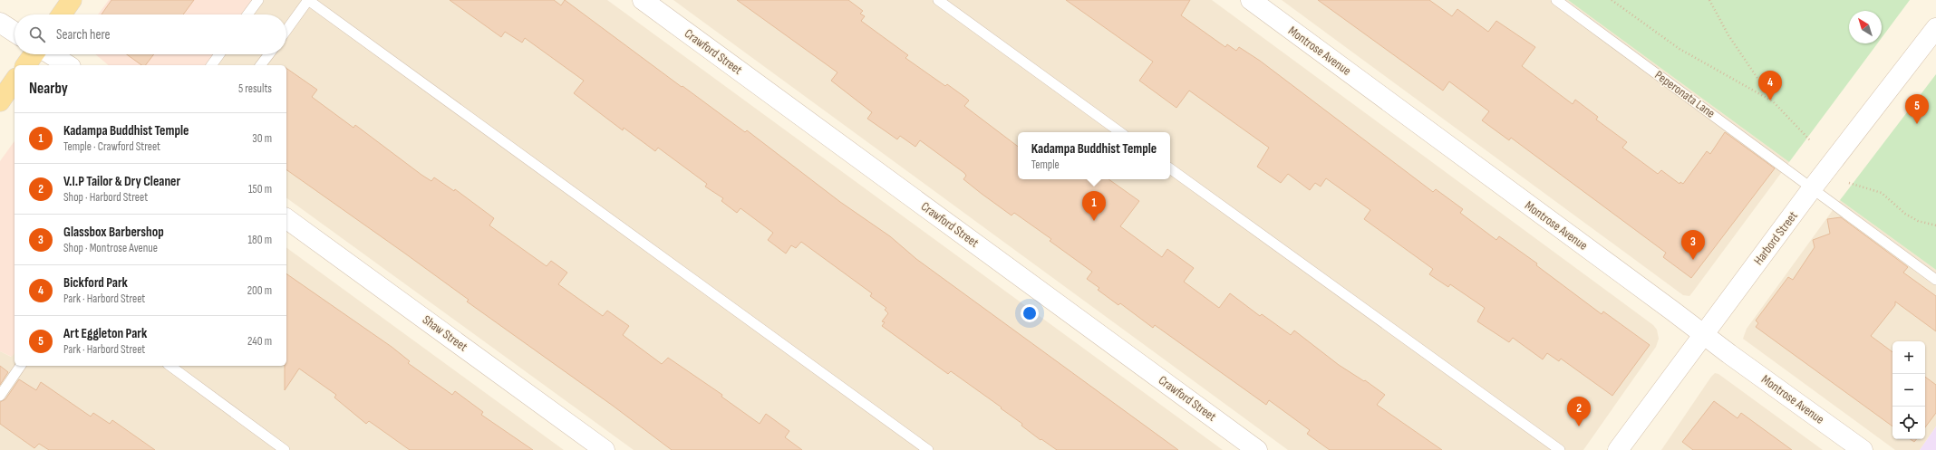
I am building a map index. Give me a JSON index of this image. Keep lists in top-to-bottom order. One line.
{"streets":{"street":["Montrose Avenue","Crawford Street","Harbord Street","Shaw Street"],"lane":["Peperonata Lane"]},"crossings":[["Montrose Avenue","Harbord Street"],["Peperonata Lane","Harbord Street"]],"north":"top left","page":{"search":"Search here","heading":["Nearby","5 results"],"pins":["4","5","1","3","2"],"list":[{"mark":"1","name":"Kadampa Buddhist Temple","note":"Temple · Crawford Street","value":"30 m"},{"mark":"2","name":"V.I.P Tailor & Dry Cleaner","note":"Shop · Harbord Street","value":"150 m"},{"mark":"3","name":"Glassbox Barbershop","note":"Shop · Montrose Avenue","value":"180 m"},{"mark":"4","name":"Bickford Park","note":"Park · Harbord Street","value":"200 m"},{"mark":"5","name":"Art Eggleton Park","note":"Park · Harbord Street","value":"240 m"}],"popup":["Kadampa Buddhist Temple","Temple"],"map_buttons":["+","−"]}}
